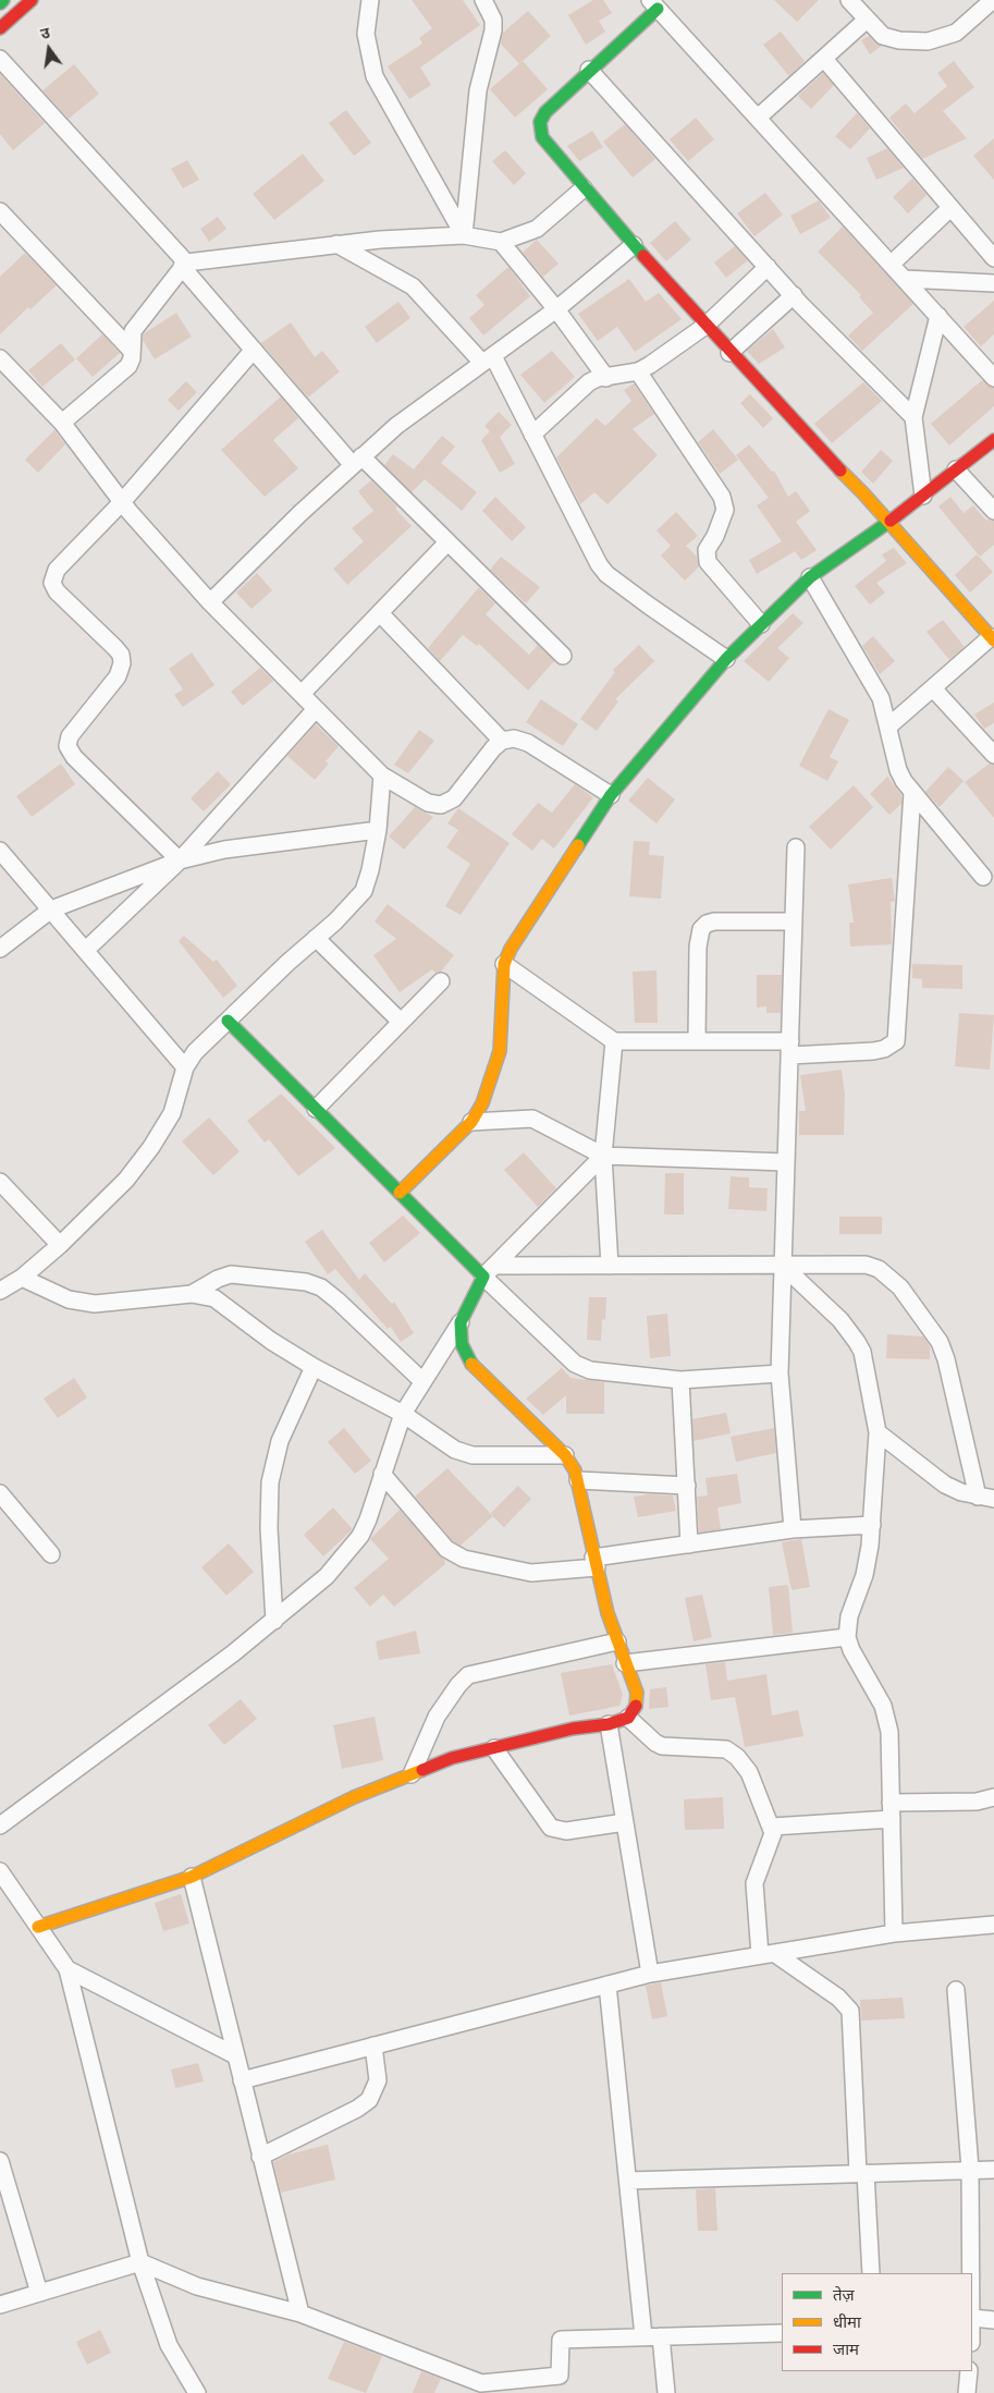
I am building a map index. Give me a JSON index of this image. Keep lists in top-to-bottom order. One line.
{"legend":["तेज़","धीमा","जाम"],"north":"top"}
